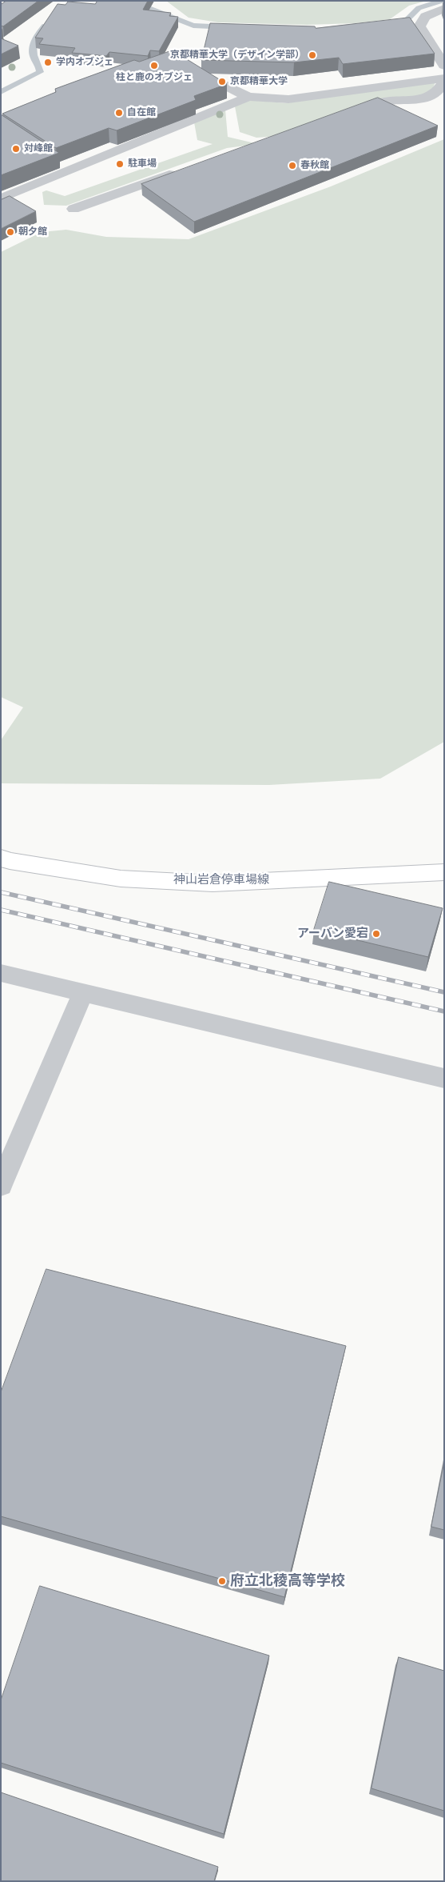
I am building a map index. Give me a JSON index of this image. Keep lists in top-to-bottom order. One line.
{"streets":{"main road":["神山岩倉停車場線"]},"places":["京都精華大学（デザイン学部）","学内オブジェ","柱と鹿のオブジェ","京都精華大学","自在館","対峰館","駐車場","春秋館","朝夕館","アーバン愛宕","府立北稜高等学校"]}
